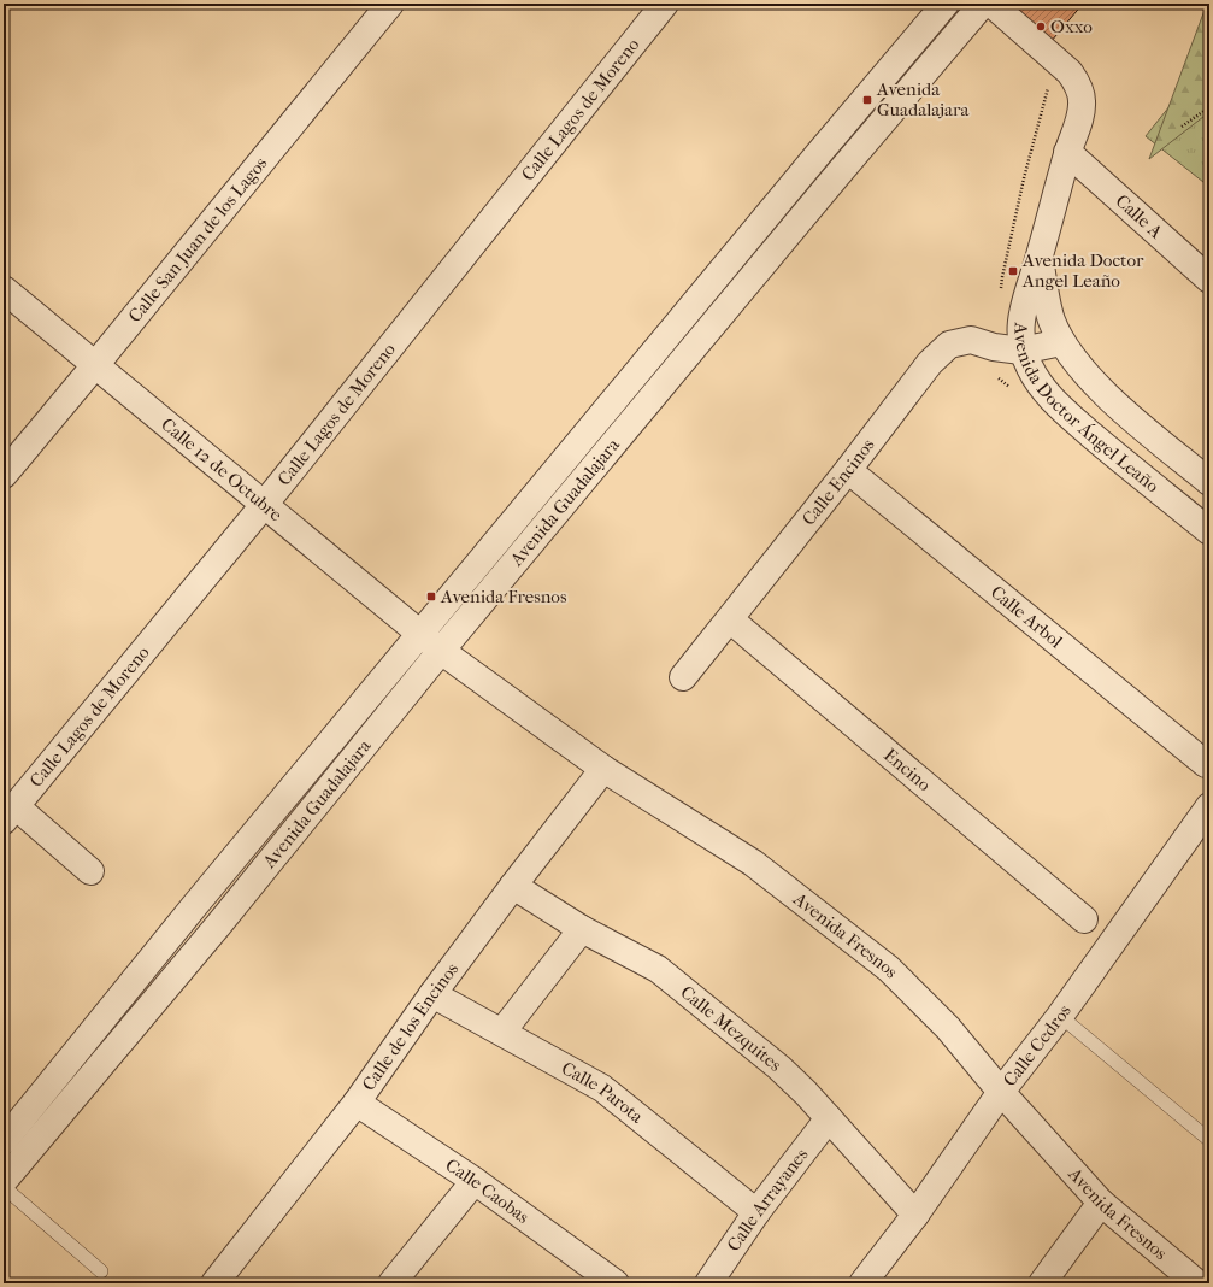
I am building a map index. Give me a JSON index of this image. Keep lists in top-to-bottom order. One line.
{"streets":{"street":["Calle Lagos de Moreno","Calle A","Calle San Juan de los Lagos","Avenida Doctor Ángel Leaño","Calle 12 de Octubre","Calle Encinos","Avenida Guadalajara","Calle Arbol","Encino","Avenida Fresnos","Calle de los Encinos","Calle Mezquites","Calle Cedros","Calle Parota","Calle Caobas","Calle Arrayanes"]},"crossings":[["Calle Lagos de Moreno","Calle 12 de Octubre"],["Calle A","Avenida Doctor Ángel Leaño"],["Calle San Juan de los Lagos","Calle 12 de Octubre"],["Avenida Doctor Ángel Leaño","Calle Encinos"],["Calle 12 de Octubre","Avenida Guadalajara"],["Calle 12 de Octubre","Avenida Fresnos"],["Calle Encinos","Calle Arbol"],["Calle Encinos","Encino"],["Avenida Guadalajara","Avenida Fresnos"],["Avenida Fresnos","Calle de los Encinos"],["Avenida Fresnos","Calle Cedros"],["Calle de los Encinos","Calle Mezquites"],["Calle de los Encinos","Calle Parota"],["Calle de los Encinos","Calle Caobas"],["Calle Mezquites","Calle Cedros"],["Calle Mezquites","Calle Arrayanes"],["Calle Parota","Calle Arrayanes"]],"places":{"other":["Oxxo"],"transit":["Avenida Guadalajara","Avenida Doctor Angel Leaño","Avenida Fresnos"]}}
